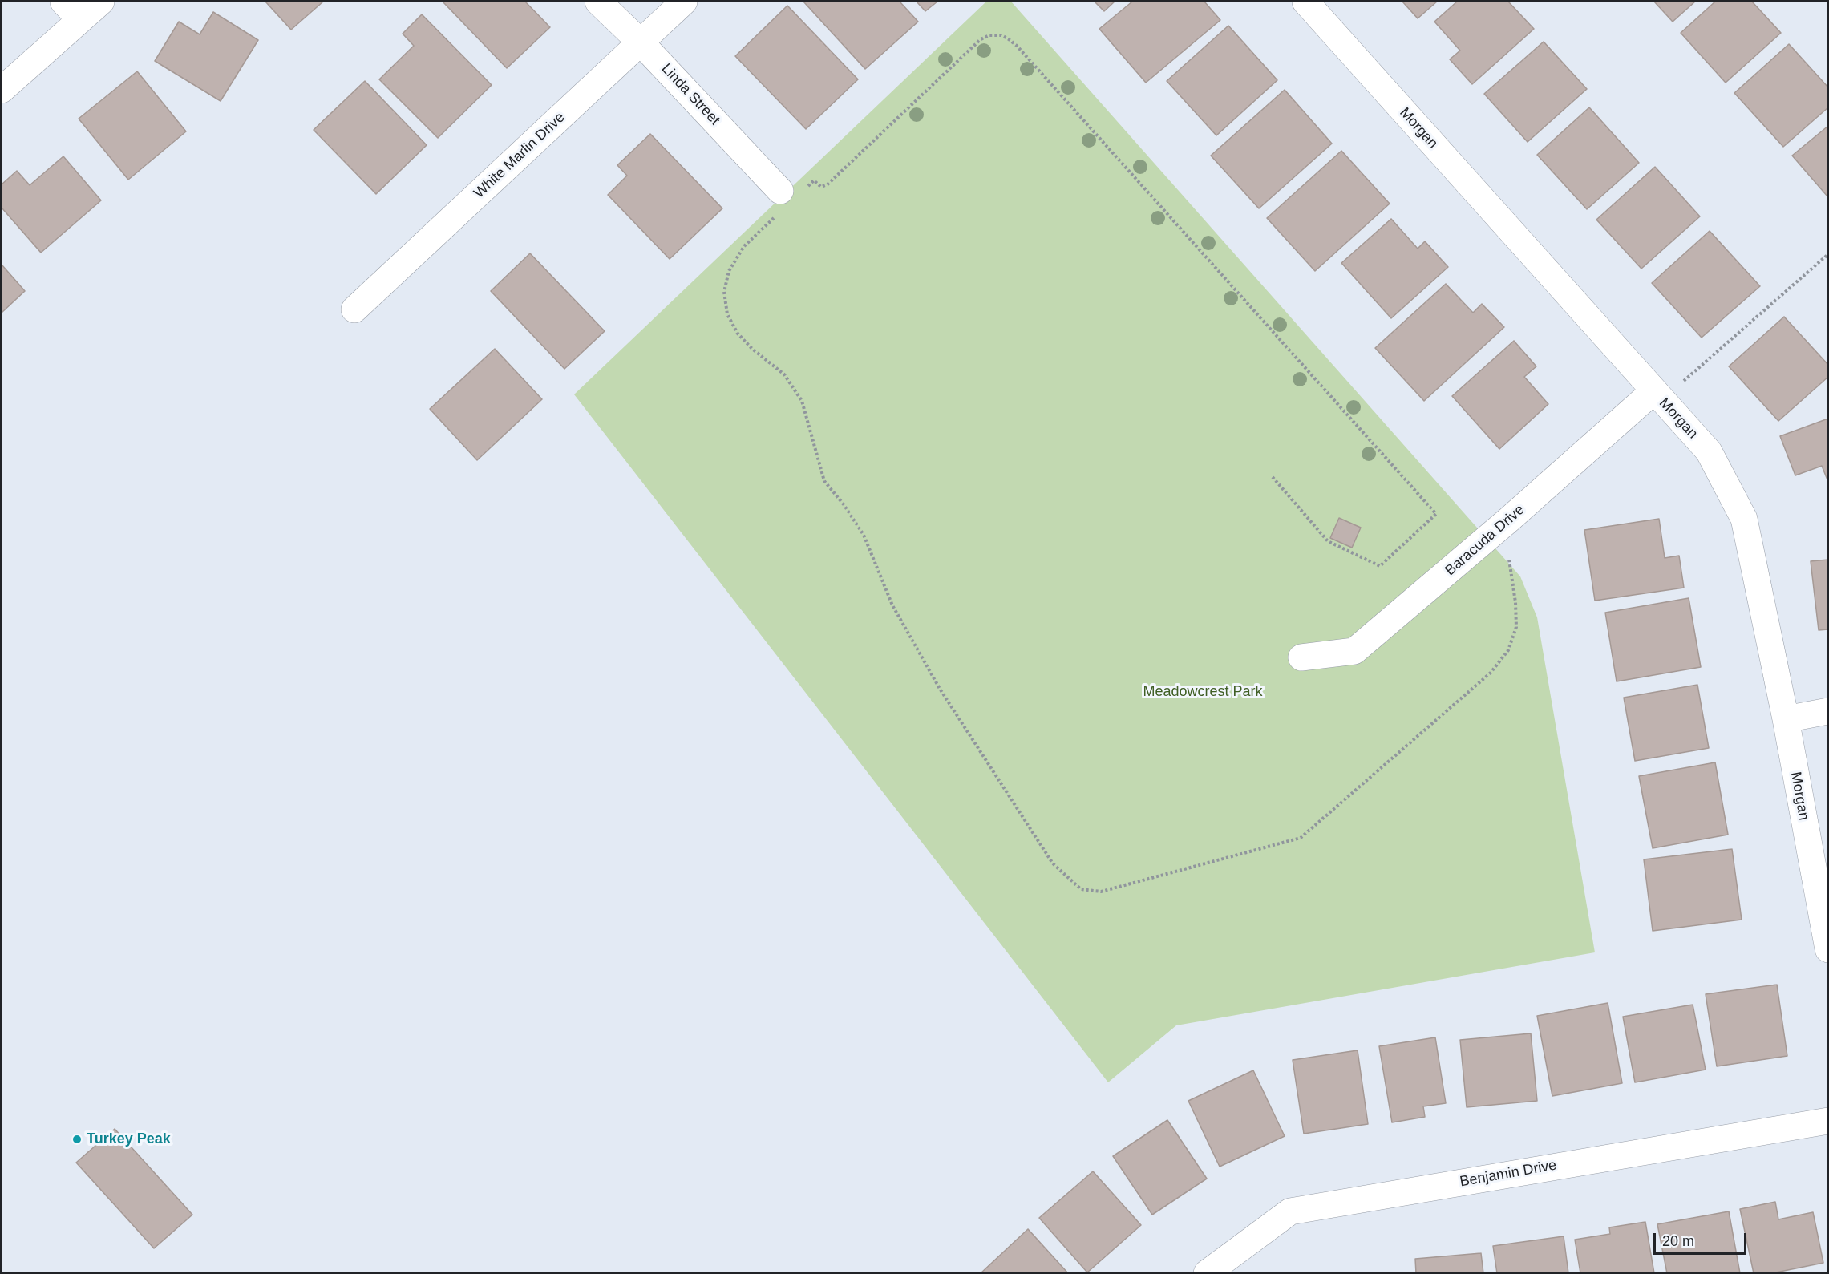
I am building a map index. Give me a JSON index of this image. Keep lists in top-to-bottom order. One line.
{"streets":{"street":["Linda Street","Morgan","White Marlin Drive","Baracuda Drive","Benjamin Drive"]},"crossings":[["Linda Street","White Marlin Drive"],["Morgan","Baracuda Drive"]],"parks":["Meadowcrest Park"],"places":["Turkey Peak"],"scale_bar":"20 m"}
